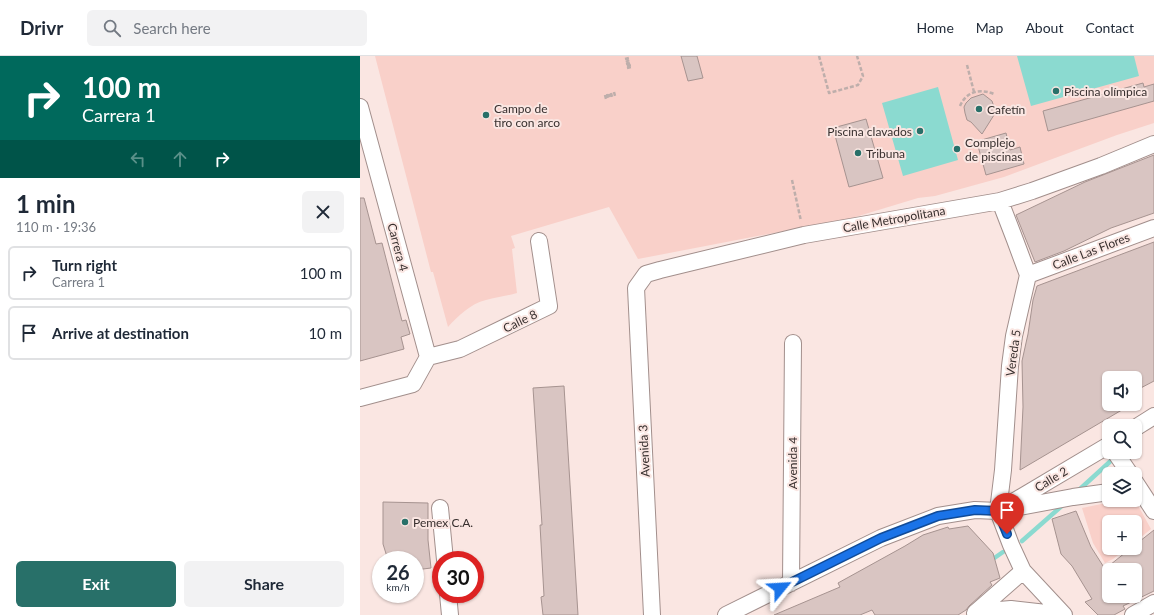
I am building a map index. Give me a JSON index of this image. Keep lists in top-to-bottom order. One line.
{"streets":{"street":["Calle Metropolitana","Carrera 4","Calle Las Flores","Calle 8","Vereda 5","Avenida 3","Avenida 4","Calle 2"]},"crossings":[["Calle Metropolitana","Avenida 3"],["Carrera 4","Calle 8"],["Calle Las Flores","Vereda 5"],["Vereda 5","Calle 2"]],"places":["Piscina olímpica","Cafetín","Campo de tiro con arco","Piscina clavados","Complejo de piscinas","Tribuna","Pemex C.A."],"page":{"header":"Drivr","search":"Search here","nav":["Home","Map","About","Contact"],"turn":["100 m","Carrera 1"],"heading":["1 min","110 m · 19:36"],"list":[{"name":"Turn right","note":"Carrera 1","value":"100 m"},{"name":"Arrive at destination","value":"10 m"}],"map_buttons":["+","−"],"speed":"26 km/h","limit":"30","buttons":["Exit","Share"]}}
